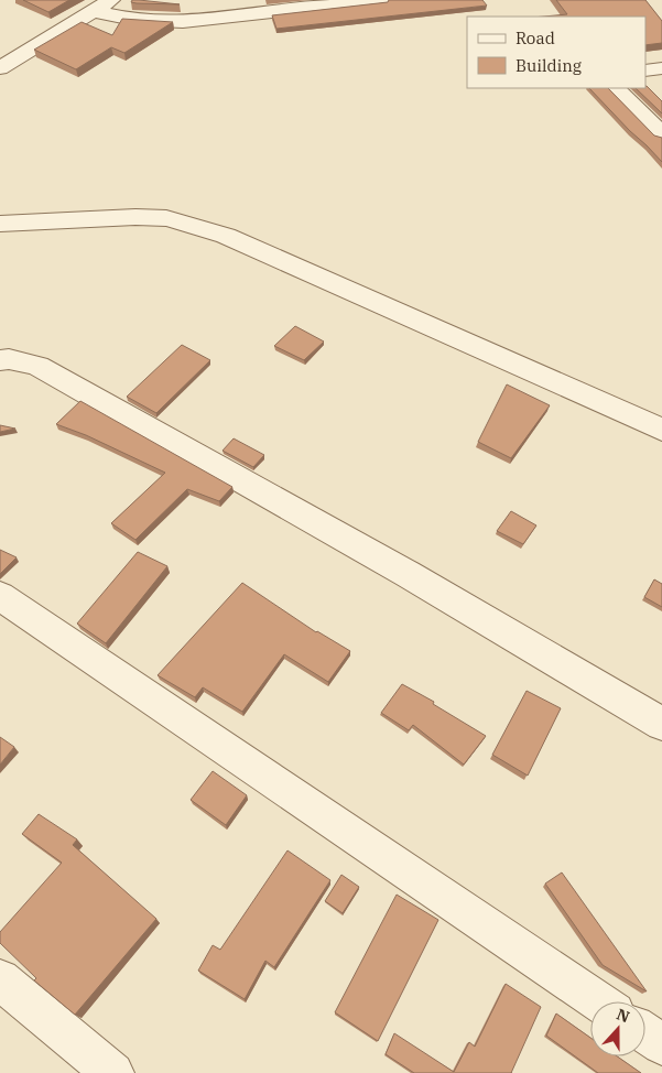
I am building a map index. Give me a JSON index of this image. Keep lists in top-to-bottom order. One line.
{"legend":["Road","Building"],"north":"top"}
